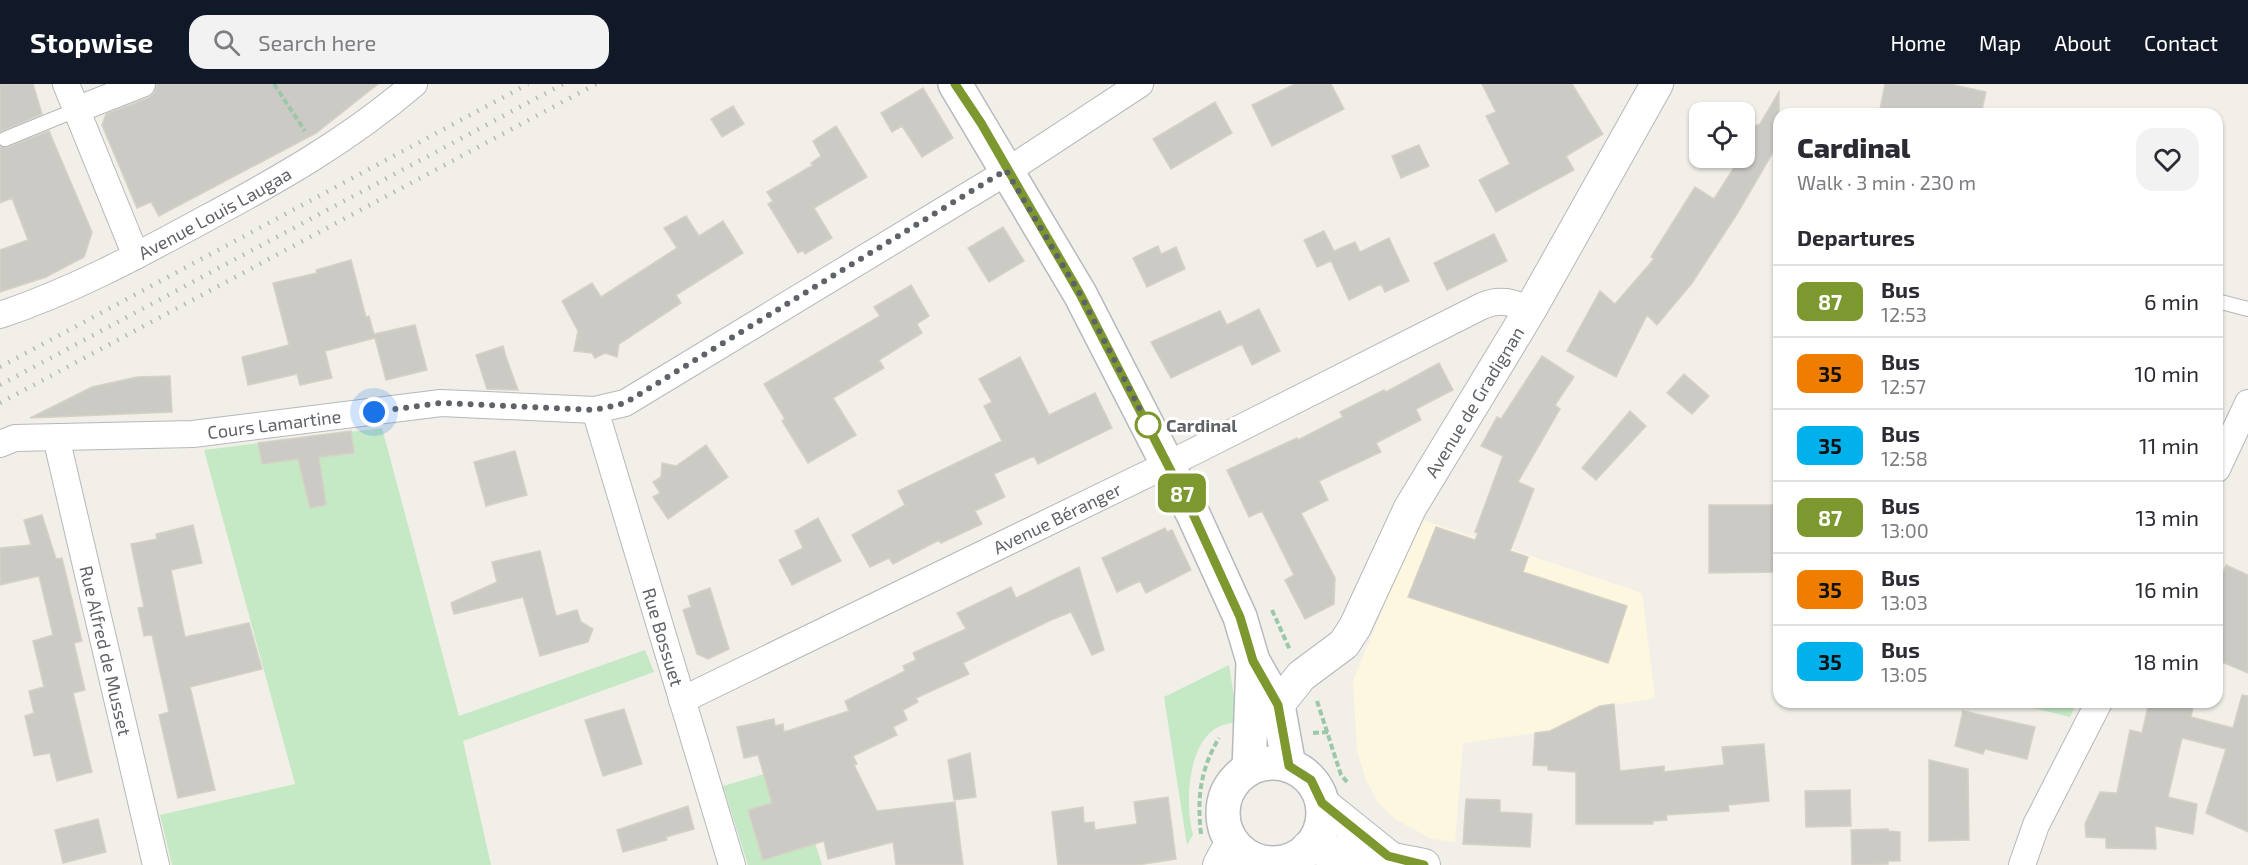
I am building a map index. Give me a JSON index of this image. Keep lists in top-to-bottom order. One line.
{"streets":{"street":["Avenue Louis Laugaa","Avenue de Gradignan","Cours Lamartine","Avenue Béranger","Rue Bossuet","Rue Alfred de Musset"]},"crossings":[["Avenue de Gradignan","Avenue Béranger"],["Cours Lamartine","Rue Bossuet"],["Cours Lamartine","Rue Alfred de Musset"],["Avenue Béranger","Rue Bossuet"]],"places":["Cardinal"],"lines":["bus line 87"],"page":{"header":"Stopwise","search":"Search here","nav":["Home","Map","About","Contact"],"on_map":"87","heading":[["Cardinal","Walk · 3 min · 230 m"],"Departures"],"list":[{"mark":"87","name":"Bus","note":"12:53","value":"6 min"},{"mark":"35","name":"Bus","note":"12:57","value":"10 min"},{"mark":"35","name":"Bus","note":"12:58","value":"11 min"},{"mark":"87","name":"Bus","note":"13:00","value":"13 min"},{"mark":"35","name":"Bus","note":"13:03","value":"16 min"},{"mark":"35","name":"Bus","note":"13:05","value":"18 min"}]}}
